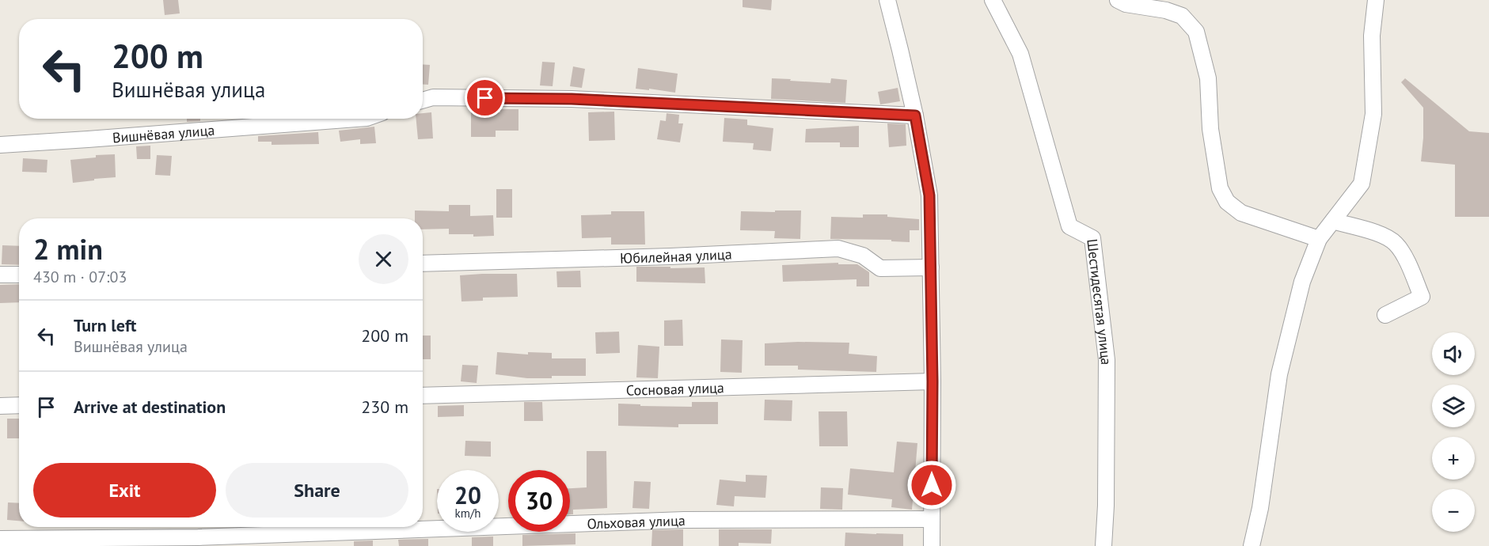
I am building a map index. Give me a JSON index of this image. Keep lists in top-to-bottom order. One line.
{"streets":{"street":["Вишнёвая улица","Юбилейная улица","Шестидесятая улица","Сосновая улица","Ольховая улица"]},"page":{"turn":["200 m","Вишнёвая улица"],"heading":["2 min","430 m · 07:03"],"list":[{"name":"Turn left","note":"Вишнёвая улица","value":"200 m"},{"name":"Arrive at destination","value":"230 m"}],"map_buttons":["+","−"],"buttons":["Exit","Share"],"speed":"20 km/h","limit":"30"}}
